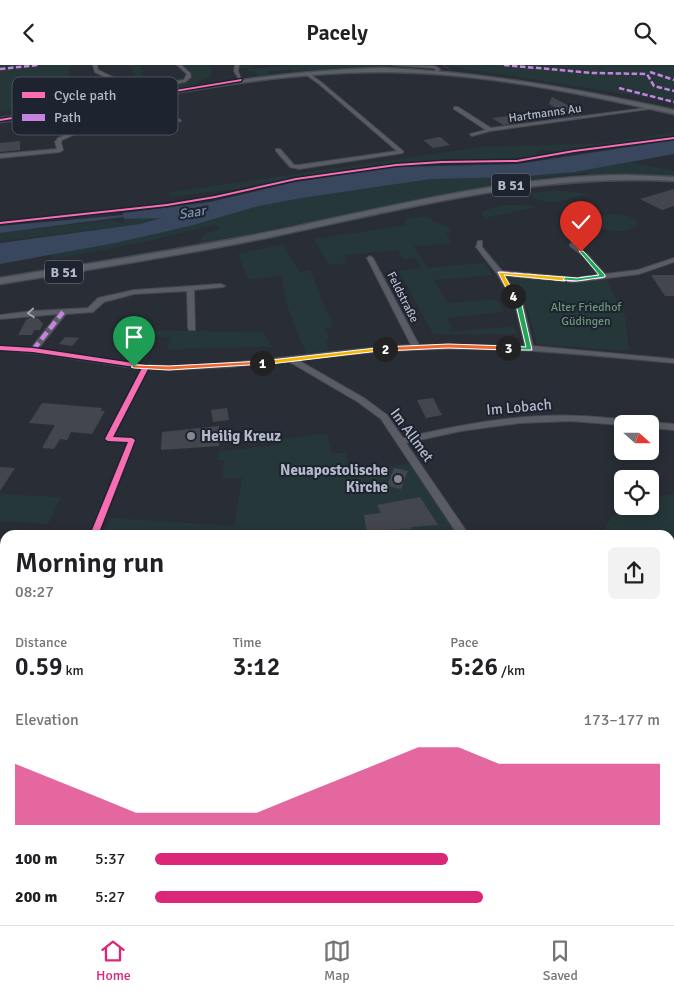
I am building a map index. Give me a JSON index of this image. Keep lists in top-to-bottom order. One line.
{"streets":{"main road":["B 51"],"street":["Hartmanns Au","Feldstraße","Im Lobach","Im Allmet"]},"crossings":[["Im Lobach","Im Allmet"]],"water":["Saar"],"parks":["Alter Friedhof Güdingen"],"places":["Heilig Kreuz","Neuapostolische Kirche"],"legend":["Cycle path","Path"],"north":"right","page":{"header":"Pacely","pins":["4","3","2","1"],"heading":["Morning run","08:27"],"stats":[["Distance","0.59 km"],["Time","3:12"],["Pace","5:26 /km"]],"chart":["Elevation","173–177 m"],"list":[{"name":"100 m","note":"5:37"},{"name":"200 m","note":"5:27"}],"tabs":["Home","Map","Saved"]}}
